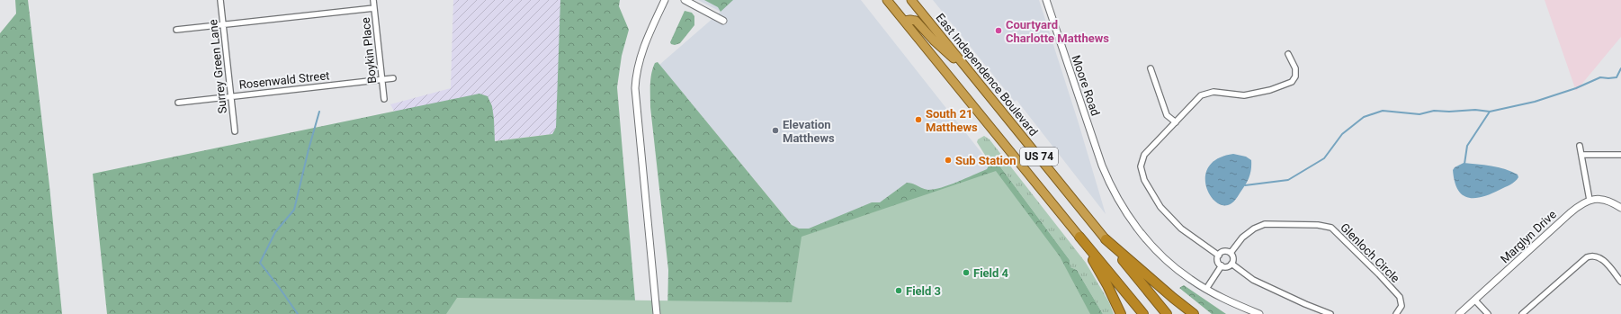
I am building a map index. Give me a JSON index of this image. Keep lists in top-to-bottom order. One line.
{"streets":{"highway":["East Independence Boulevard","US 74"],"street":["Boykin Place","Surrey Green Lane","Rosenwald Street","Moore Road","Marglyn Drive","Glenloch Circle"]},"crossings":[["Boykin Place","Rosenwald Street"],["Surrey Green Lane","Rosenwald Street"]],"places":["Courtyard Charlotte Matthews","South 21 Matthews","Elevation Matthews","Sub Station","Field 4","Field 3"]}
